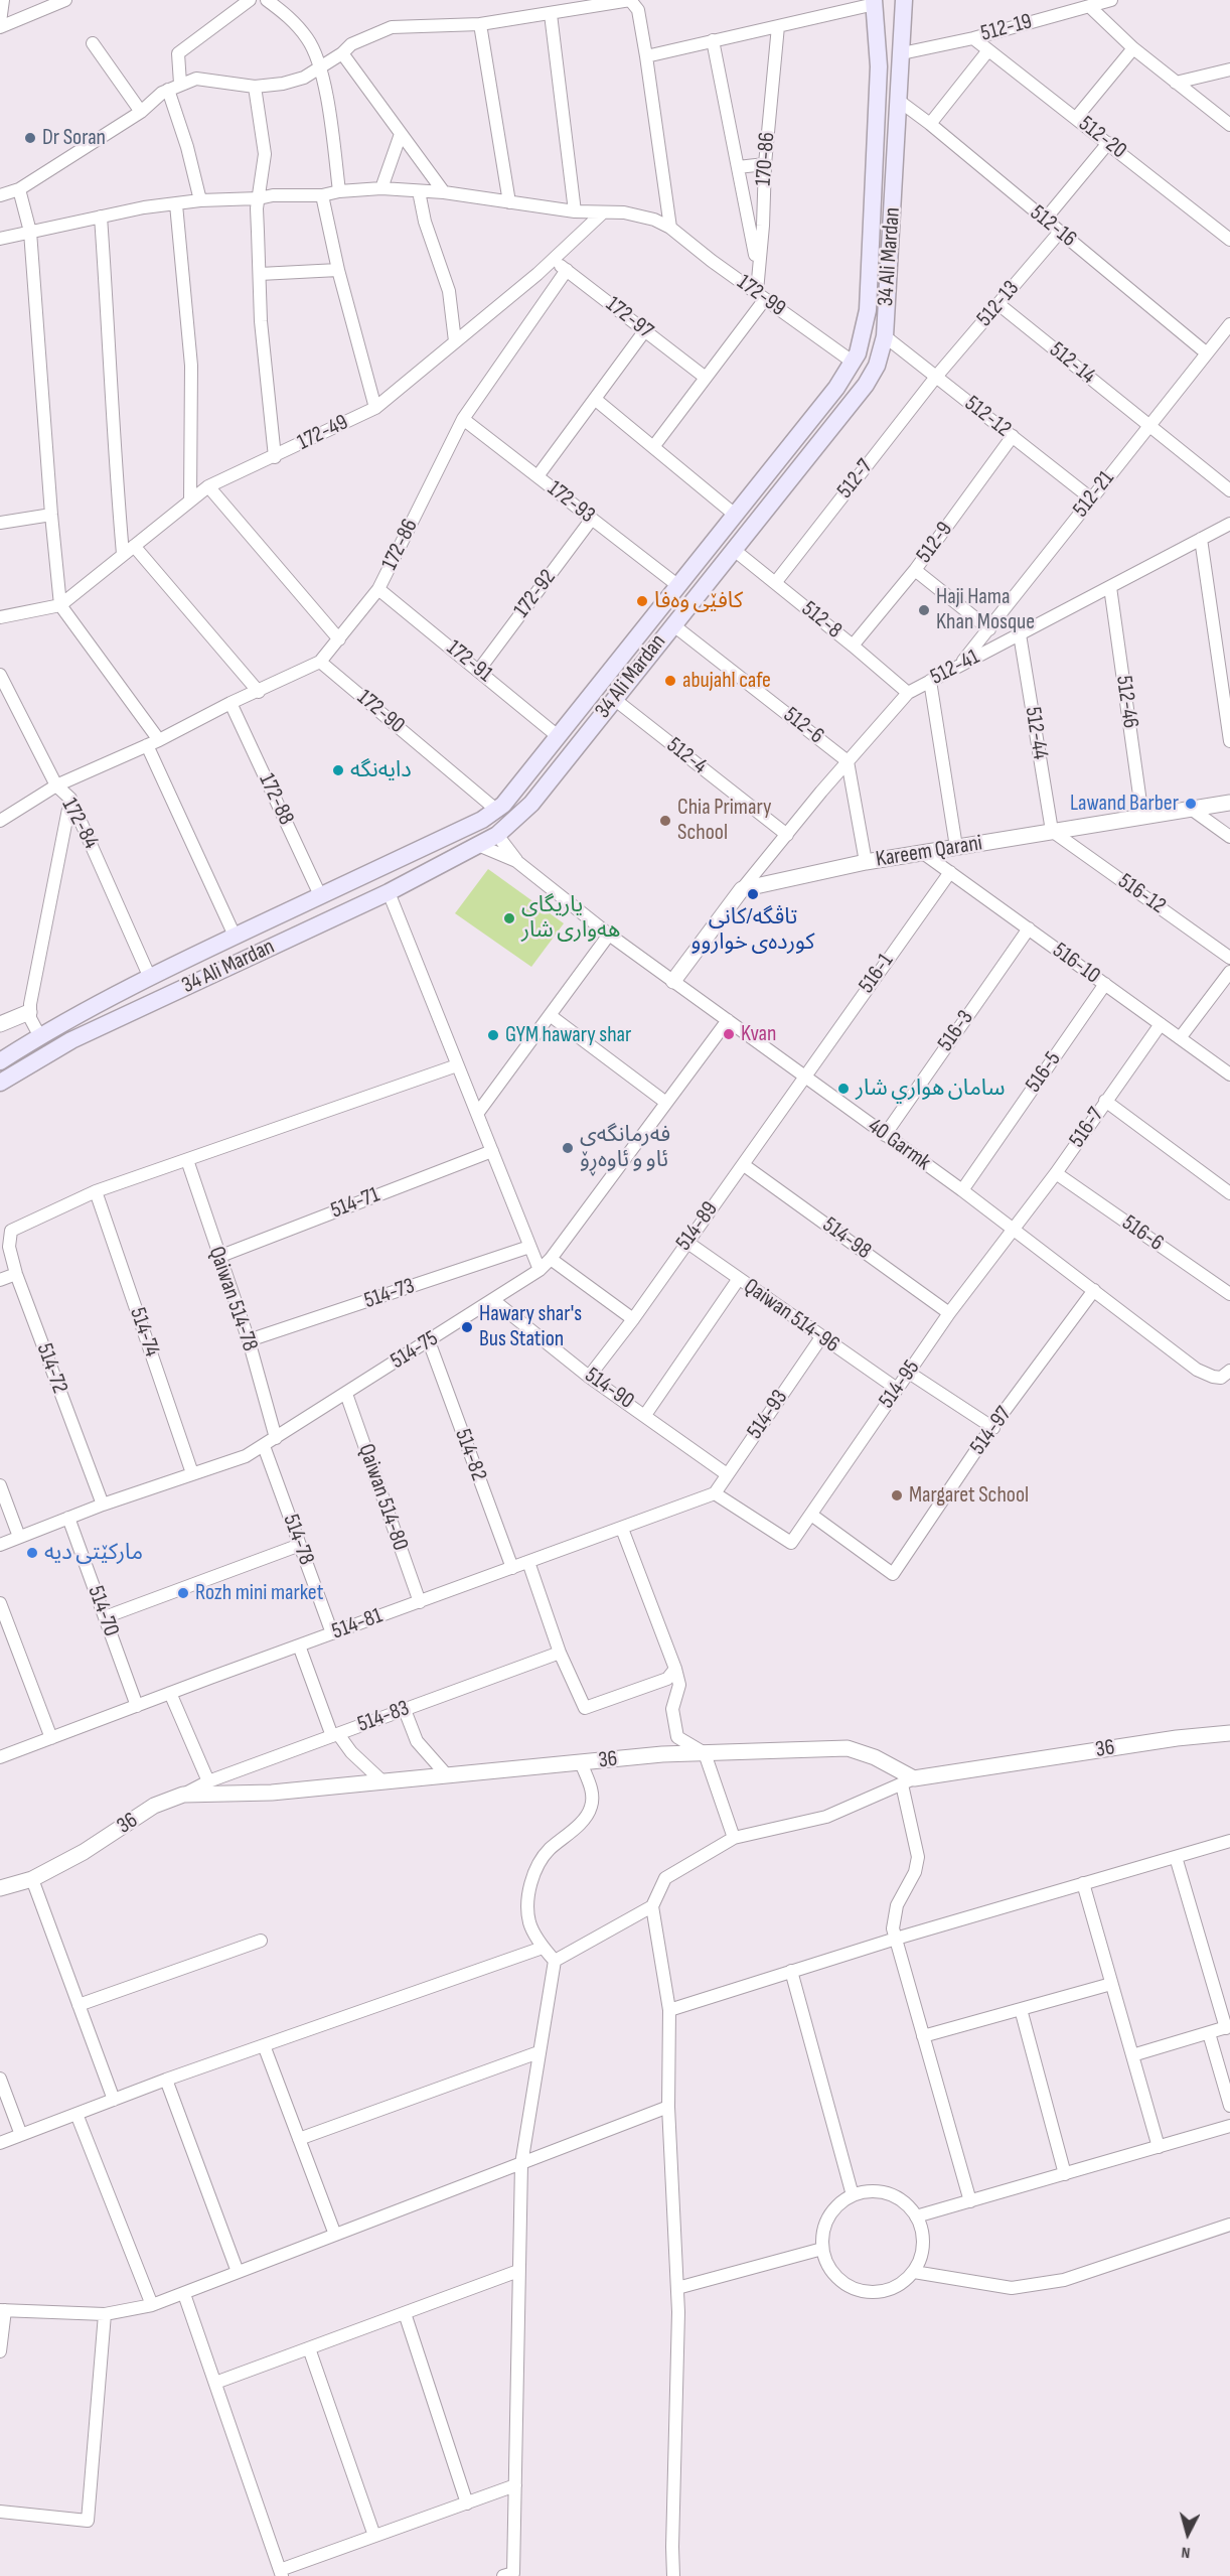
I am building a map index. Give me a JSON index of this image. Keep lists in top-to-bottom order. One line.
{"streets":{"main road":["34 Ali Mardan"],"street":["512-19","512-20","170-86","512-16","172-99","512-13","172-97","512-14","512-12","172-49","512-7","512-21","172-93","512-9","172-86","172-92","512-8","172-91","512-41","512-46","172-90","512-6","512-44","512-4","172-88","172-84","Kareem Qarani","516-12","516-10","516-1","516-3","516-5","516-7","40 Garmk","514-71","514-89","516-6","514-98","514-73","Qaiwan 514-78","Qaiwan 514-96","514-74","514-75","514-72","514-95","514-90","514-93","514-97","514-82","Qaiwan 514-80","514-78","514-70","514-81","514-83","36"]},"crossings":[["512-19","512-20"],["512-19","34 Ali Mardan"],["170-86","172-99"],["512-16","34 Ali Mardan"],["512-16","512-13"],["512-16","512-21"],["34 Ali Mardan","172-99"],["34 Ali Mardan","512-12"],["34 Ali Mardan","172-93"],["34 Ali Mardan","512-8"],["34 Ali Mardan","172-91"],["34 Ali Mardan","172-90"],["34 Ali Mardan","512-6"],["34 Ali Mardan","512-4"],["34 Ali Mardan","172-88"],["34 Ali Mardan","172-84"],["34 Ali Mardan","40 Garmk"],["172-99","172-49"],["512-13","512-14"],["512-13","512-12"],["512-13","512-7"],["172-97","172-49"],["172-97","172-86"],["512-14","512-21"],["512-12","512-7"],["512-12","512-21"],["512-12","512-9"],["512-7","512-8"],["512-21","512-41"],["172-93","172-86"],["172-93","172-92"],["512-9","512-8"],["172-86","172-91"],["172-86","172-90"],["172-86","172-88"],["172-86","172-84"],["172-92","172-91"],["512-8","512-41"],["512-41","512-46"],["512-41","512-6"],["512-41","512-44"],["512-41","512-4"],["512-41","Kareem Qarani"],["512-46","Kareem Qarani"],["512-44","Kareem Qarani"],["512-44","516-12"],["Kareem Qarani","516-12"],["Kareem Qarani","516-10"],["516-10","516-1"],["516-10","516-3"],["516-10","516-5"],["516-10","516-7"],["516-1","40 Garmk"],["516-1","514-89"],["516-3","40 Garmk"],["516-5","40 Garmk"],["516-7","40 Garmk"],["516-7","516-6"],["516-7","514-95"],["40 Garmk","514-89"],["40 Garmk","514-75"],["40 Garmk","514-95"],["40 Garmk","514-97"],["514-71","Qaiwan 514-78"],["514-89","514-98"],["514-89","Qaiwan 514-96"],["514-89","514-90"],["514-98","514-95"],["514-73","Qaiwan 514-78"],["Qaiwan 514-78","514-75"],["Qaiwan 514-96","514-95"],["Qaiwan 514-96","514-93"],["514-74","514-75"],["514-74","514-72"],["514-75","514-72"],["514-75","514-90"],["514-75","514-82"],["514-75","Qaiwan 514-80"],["514-75","514-78"],["514-75","514-70"],["514-95","514-93"],["514-95","514-97"],["514-95","514-81"],["514-90","514-93"],["514-93","514-81"],["514-82","514-81"],["Qaiwan 514-80","514-81"],["514-78","514-81"],["514-70","514-81"],["514-83","36"]],"places":["Dr Soran","کافێی وەفا","Haji Hama Khan Mosque","abujahl cafe","دایەنگە","Lawand Barber","Chia Primary School","تاڤگە/کانی کوردەی خواروو","یاریگای هەواری شار","Kvan","GYM hawary shar","سامان هواري شار","فەرمانگەی ئاو و ئاوەڕۆ","Hawary shar's Bus Station","Margaret School","مارکێتی دیە","Rozh mini market"],"north":"bottom"}
